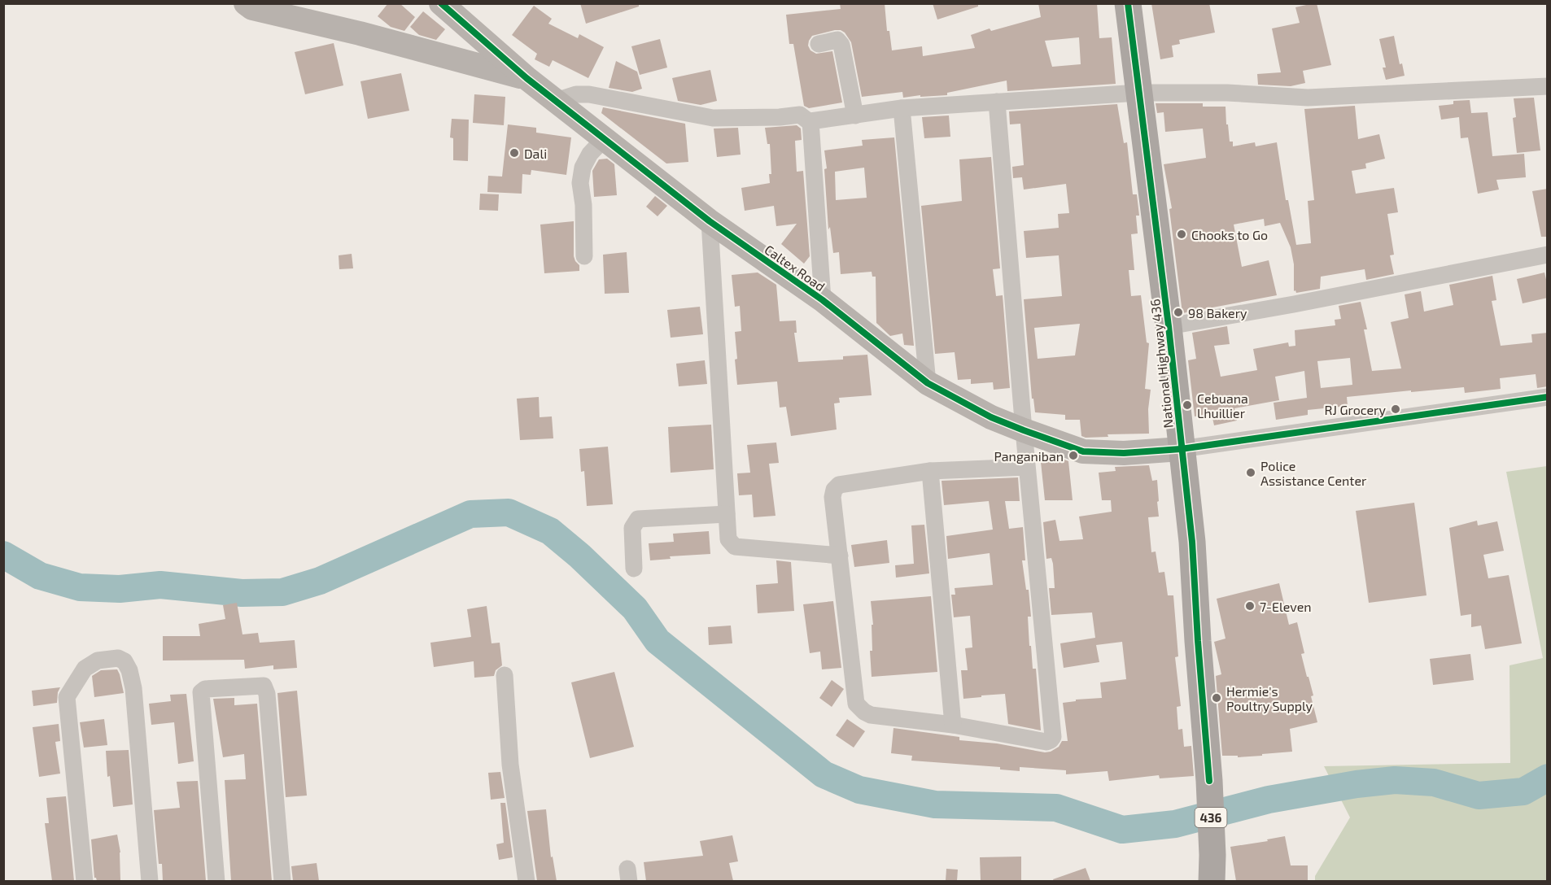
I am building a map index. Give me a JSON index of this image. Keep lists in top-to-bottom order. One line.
{"streets":{"main road":["National Highway 436","436"],"street":["Caltex Road"]},"crossings":[["Caltex Road","National Highway 436"]],"places":["Dali","Chooks to Go","98 Bakery","Cebuana Lhuillier","RJ Grocery","Panganiban","Police Assistance Center","7-Eleven","Hermie's Poultry Supply"]}
